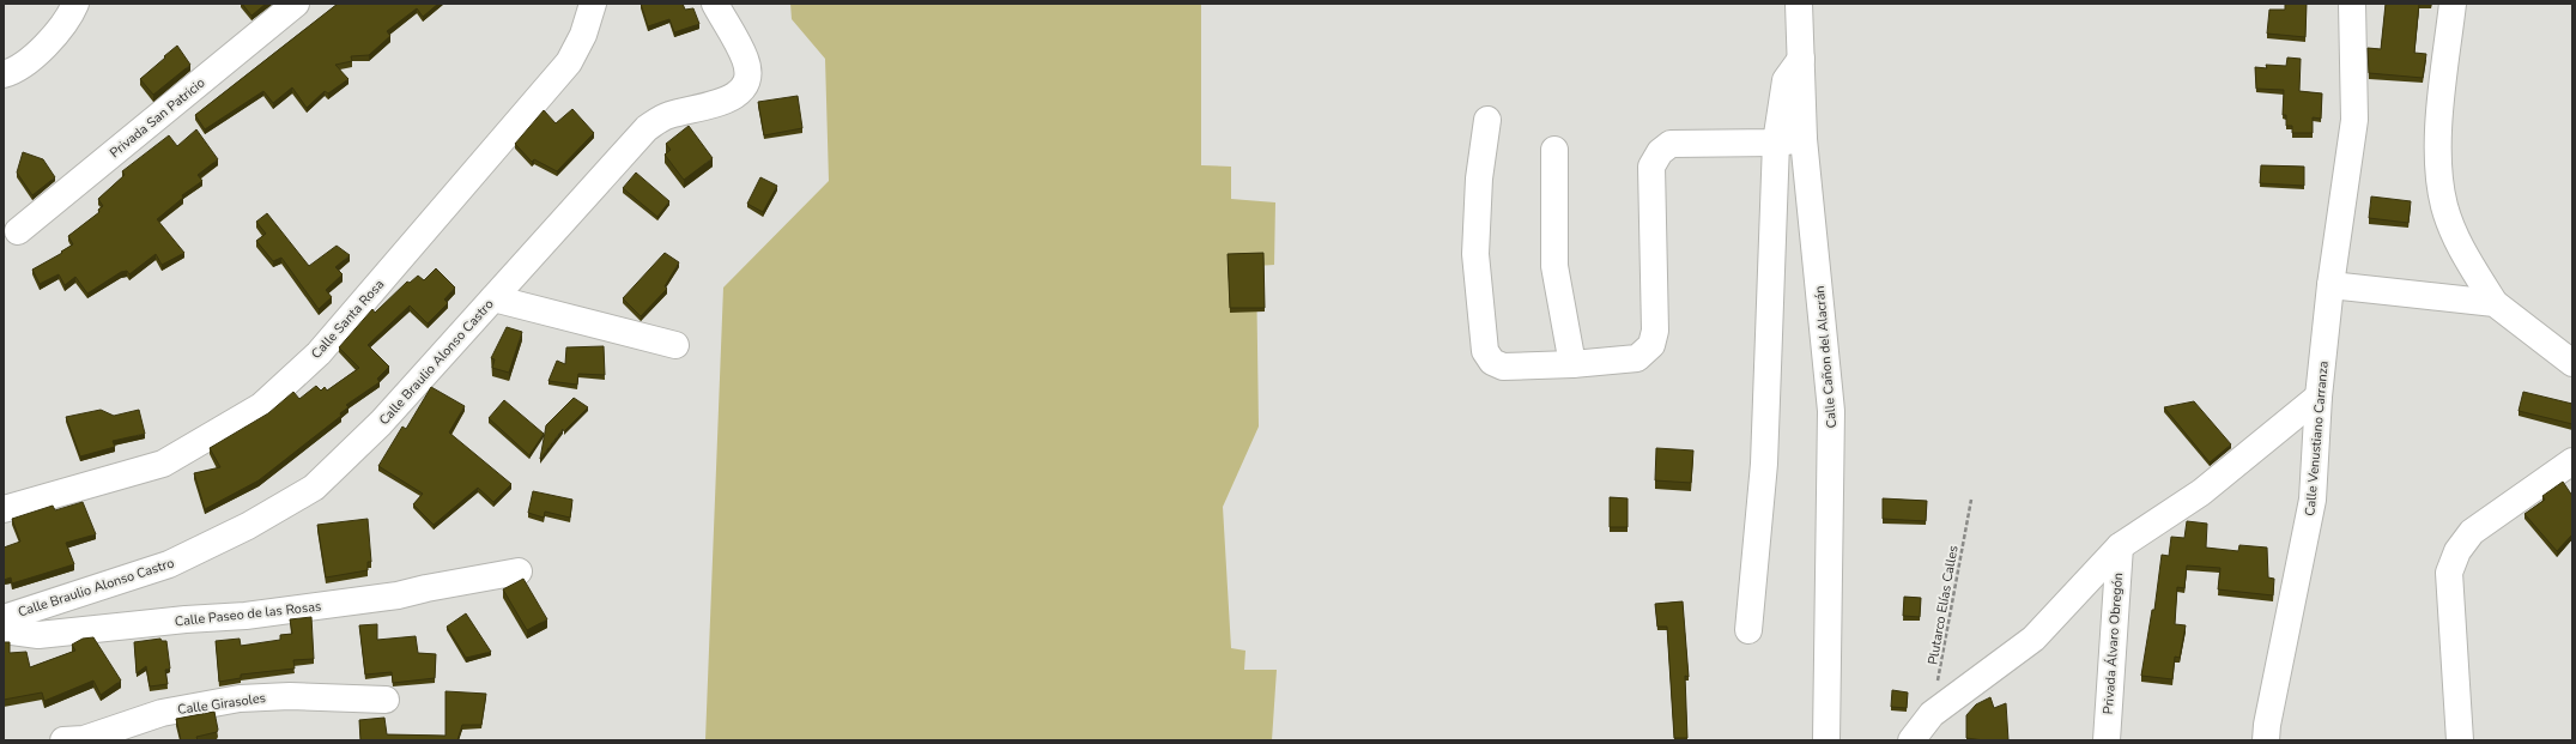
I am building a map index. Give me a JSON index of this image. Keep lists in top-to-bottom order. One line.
{"streets":{"street":["Privada San Patricio","Calle Santa Rosa","Calle Cañon del Alacrán","Calle Braulio Alonso Castro","Calle Venustiano Carranza","Calle Paseo de las Rosas","Privada Álvaro Obregón","Calle Girasoles"],"path":["Plutarco Elías Calles"]}}
